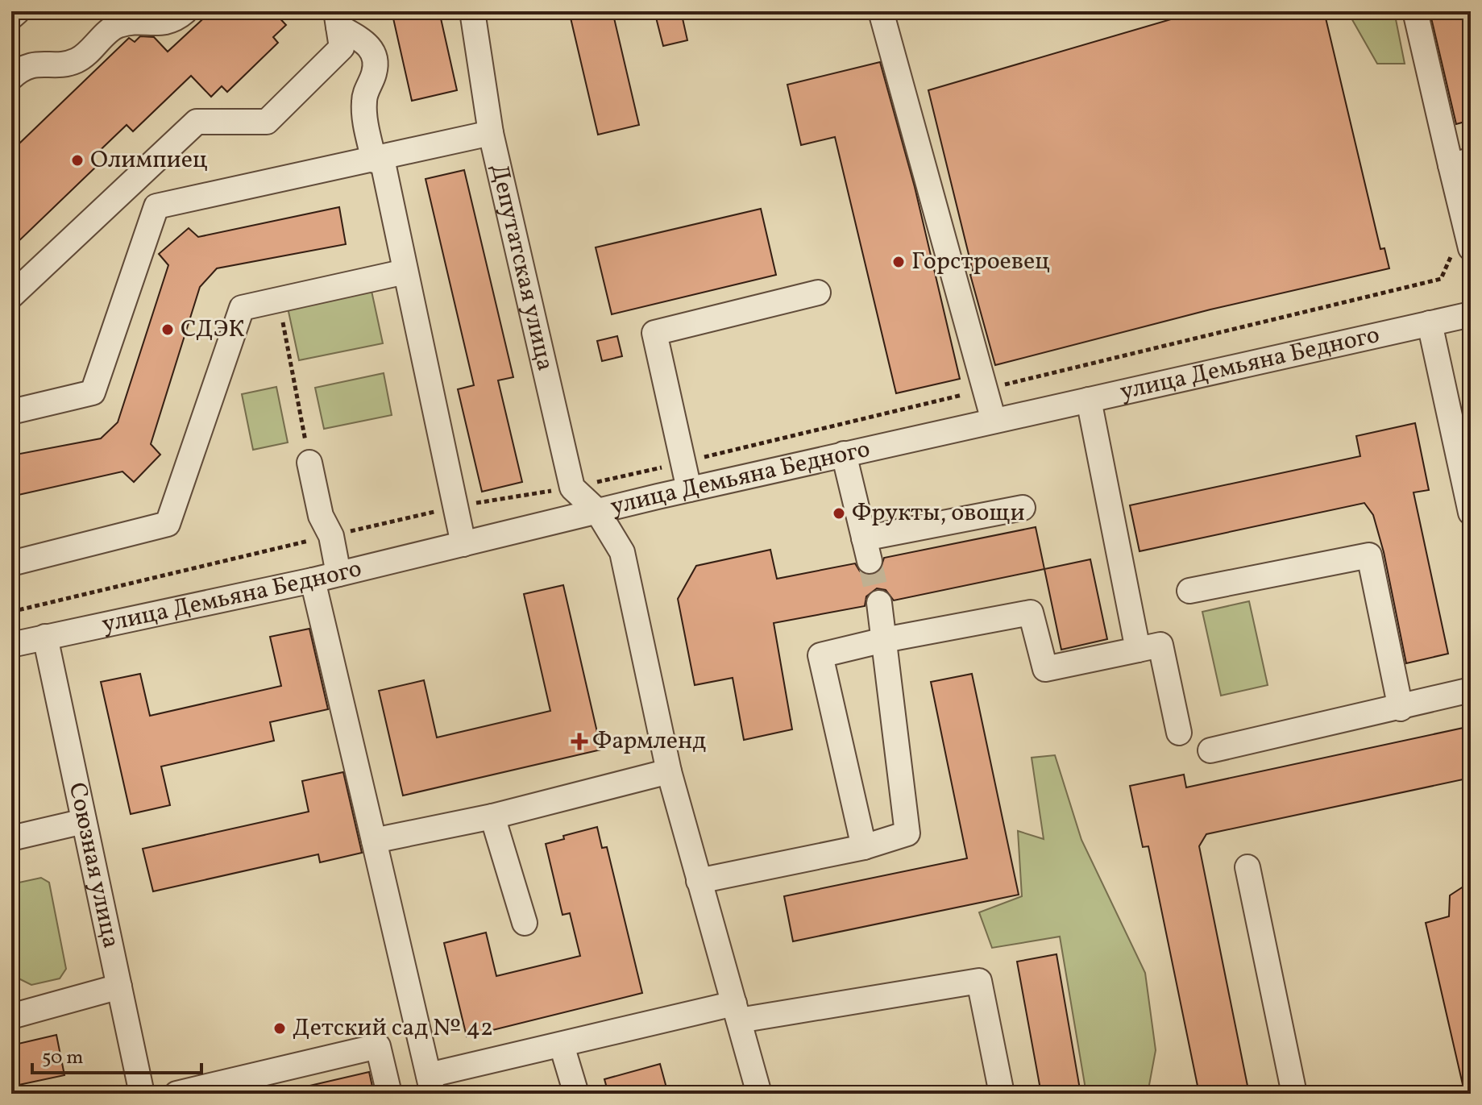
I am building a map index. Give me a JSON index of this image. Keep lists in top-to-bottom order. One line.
{"streets":{"street":["Депутатская улица","улица Демьяна Бедного","Союзная улица"]},"crossings":[["улица Демьяна Бедного","Союзная улица"]],"places":{"other":["Олимпиец","Горстроевец","СДЭК","Фрукты, овощи","Детский сад № 42"],"health":["Фармленд"]},"scale_bar":"50 m"}
